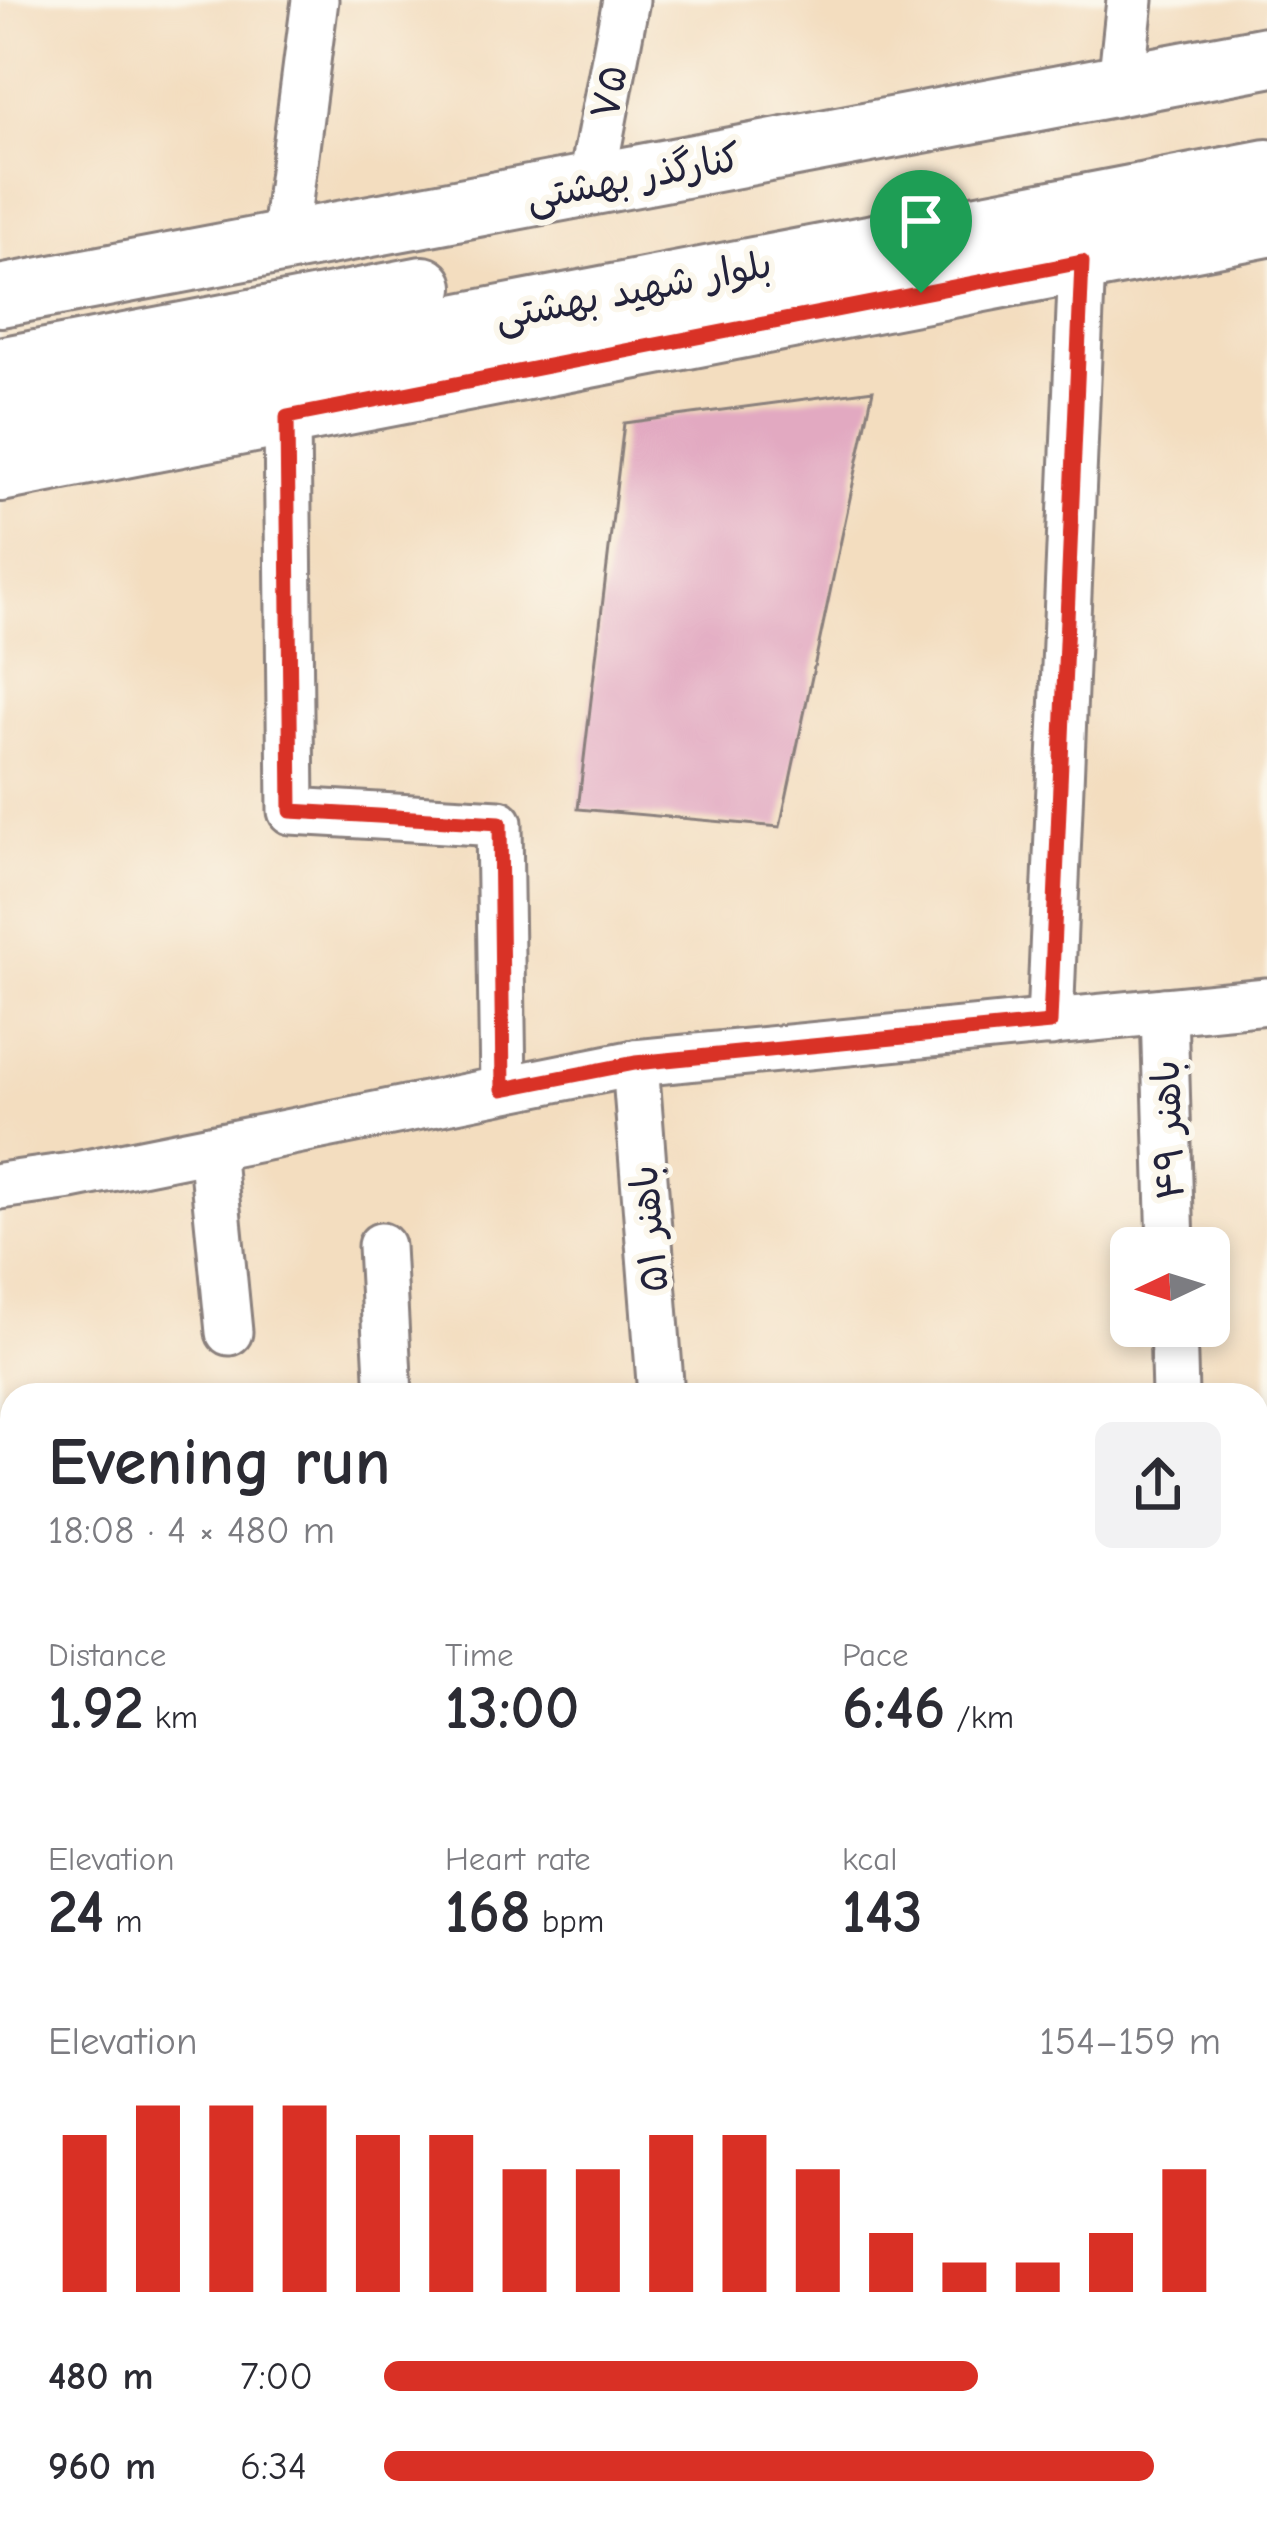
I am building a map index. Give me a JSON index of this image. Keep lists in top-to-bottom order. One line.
{"streets":{"main road":["کنارگذر بهشتی","بلوار شهید بهشتی"],"street":["۷۵","باهنر ۴۹","باهنر ۵۱"]},"crossings":[["۷۵","کنارگذر بهشتی"]],"north":"left","page":{"heading":["Evening run","18:08 · 4 × 480 m"],"stats":[["Distance","1.92 km"],["Time","13:00"],["Pace","6:46 /km"],["Elevation","24 m"],["Heart rate","168 bpm"],["kcal","143"]],"chart":["Elevation","154–159 m"],"list":[{"name":"480 m","note":"7:00"},{"name":"960 m","note":"6:34"}]}}
